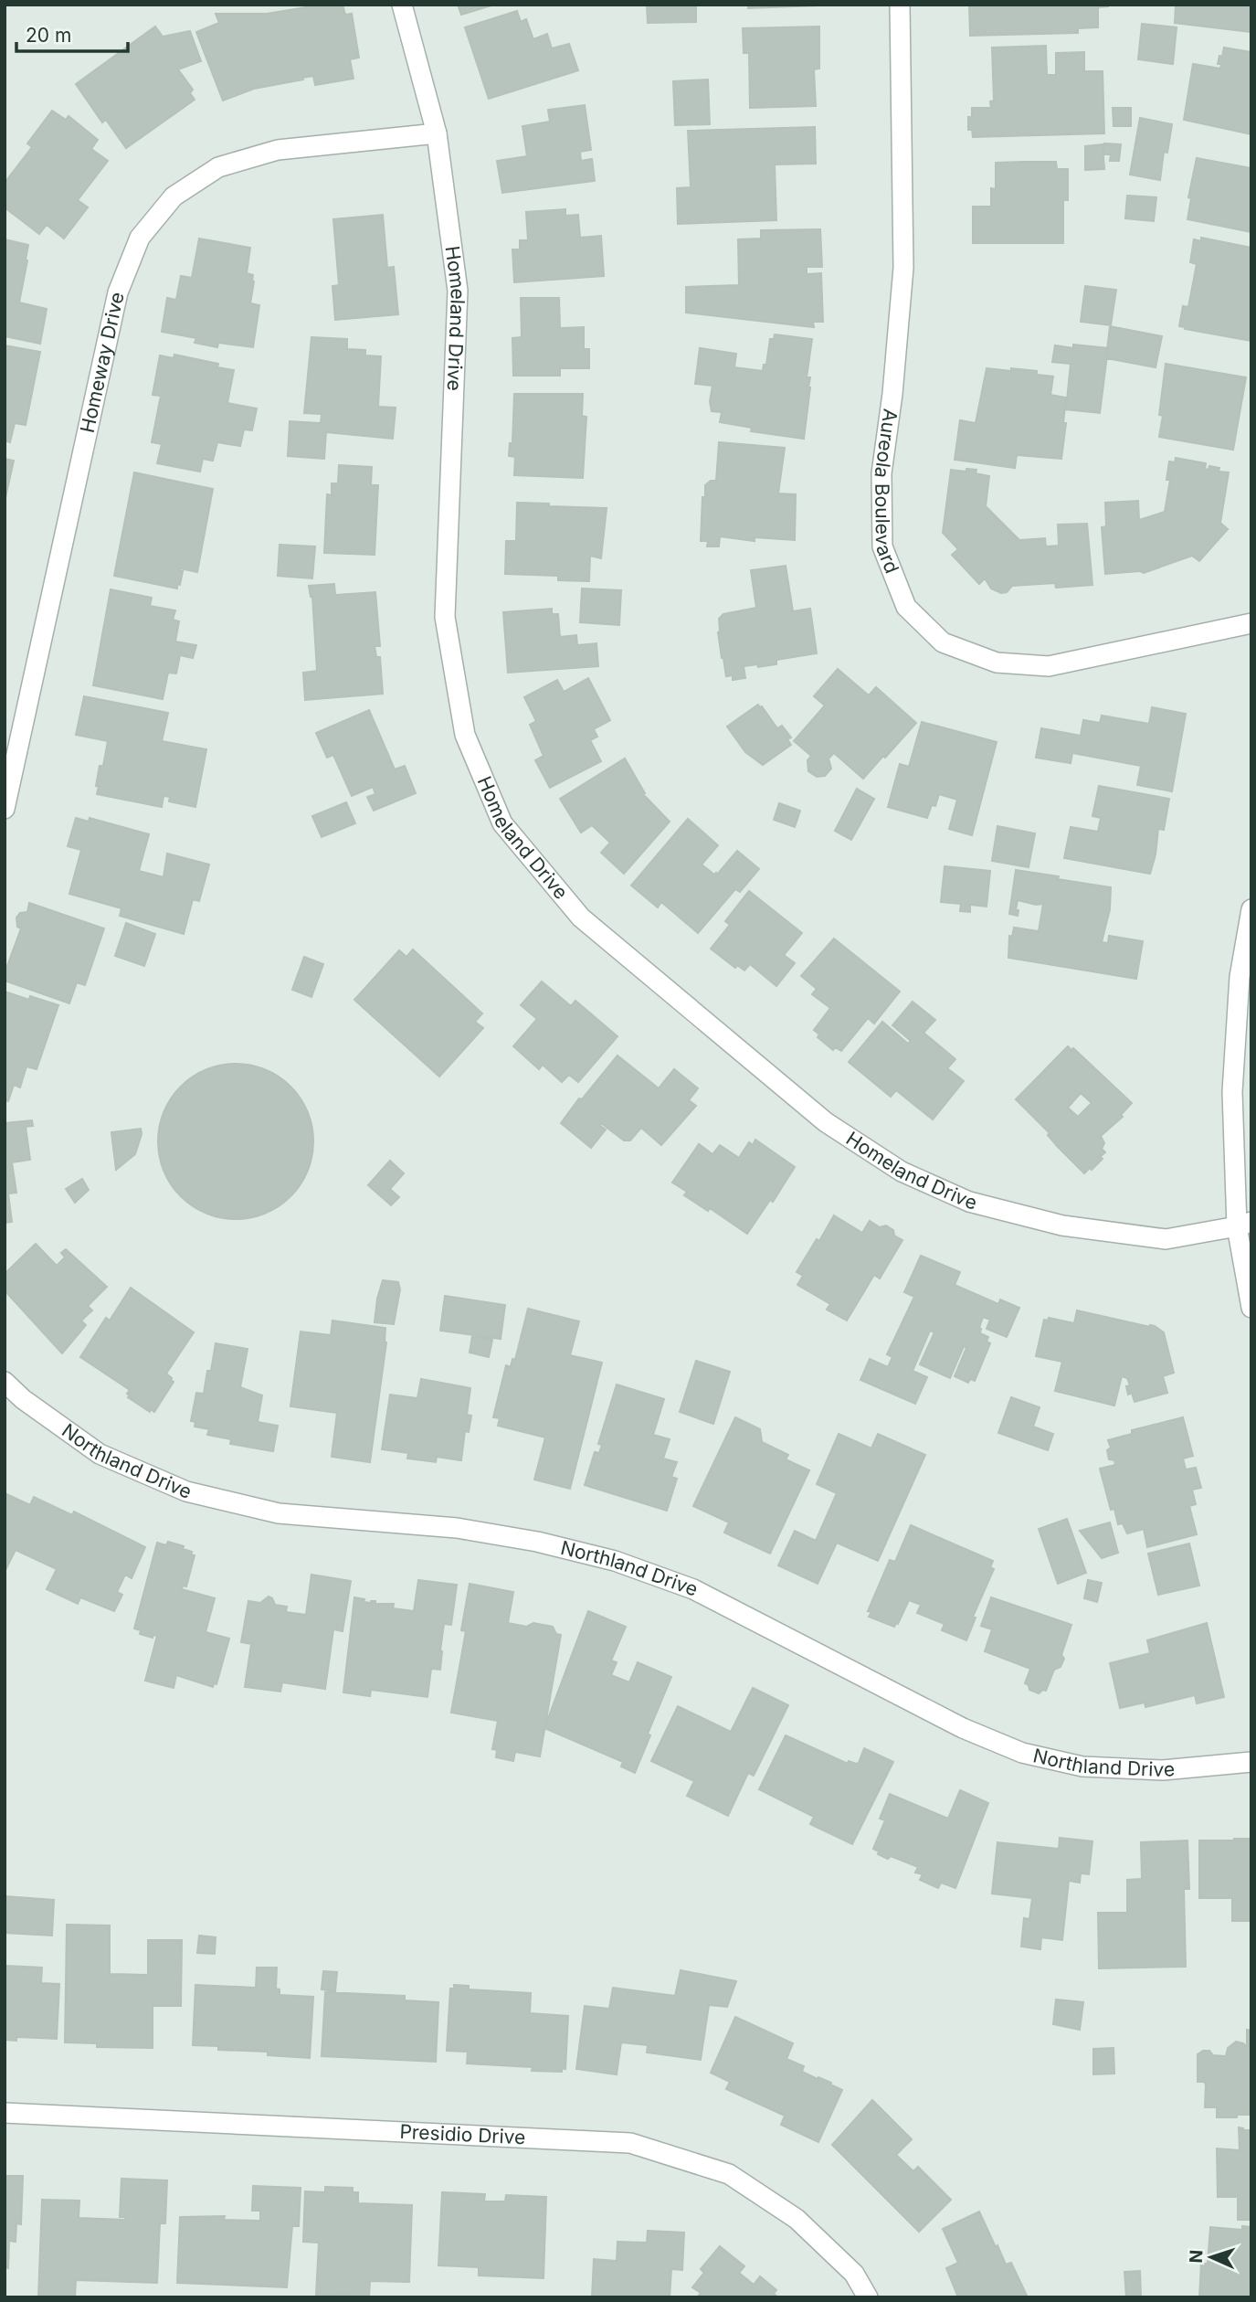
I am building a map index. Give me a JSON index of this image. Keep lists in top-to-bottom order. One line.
{"streets":{"street":["Homeland Drive","Homeway Drive","Aureola Boulevard","Northland Drive","Presidio Drive"]},"crossings":[["Homeland Drive","Homeway Drive"]],"scale_bar":"20 m","north":"left"}
